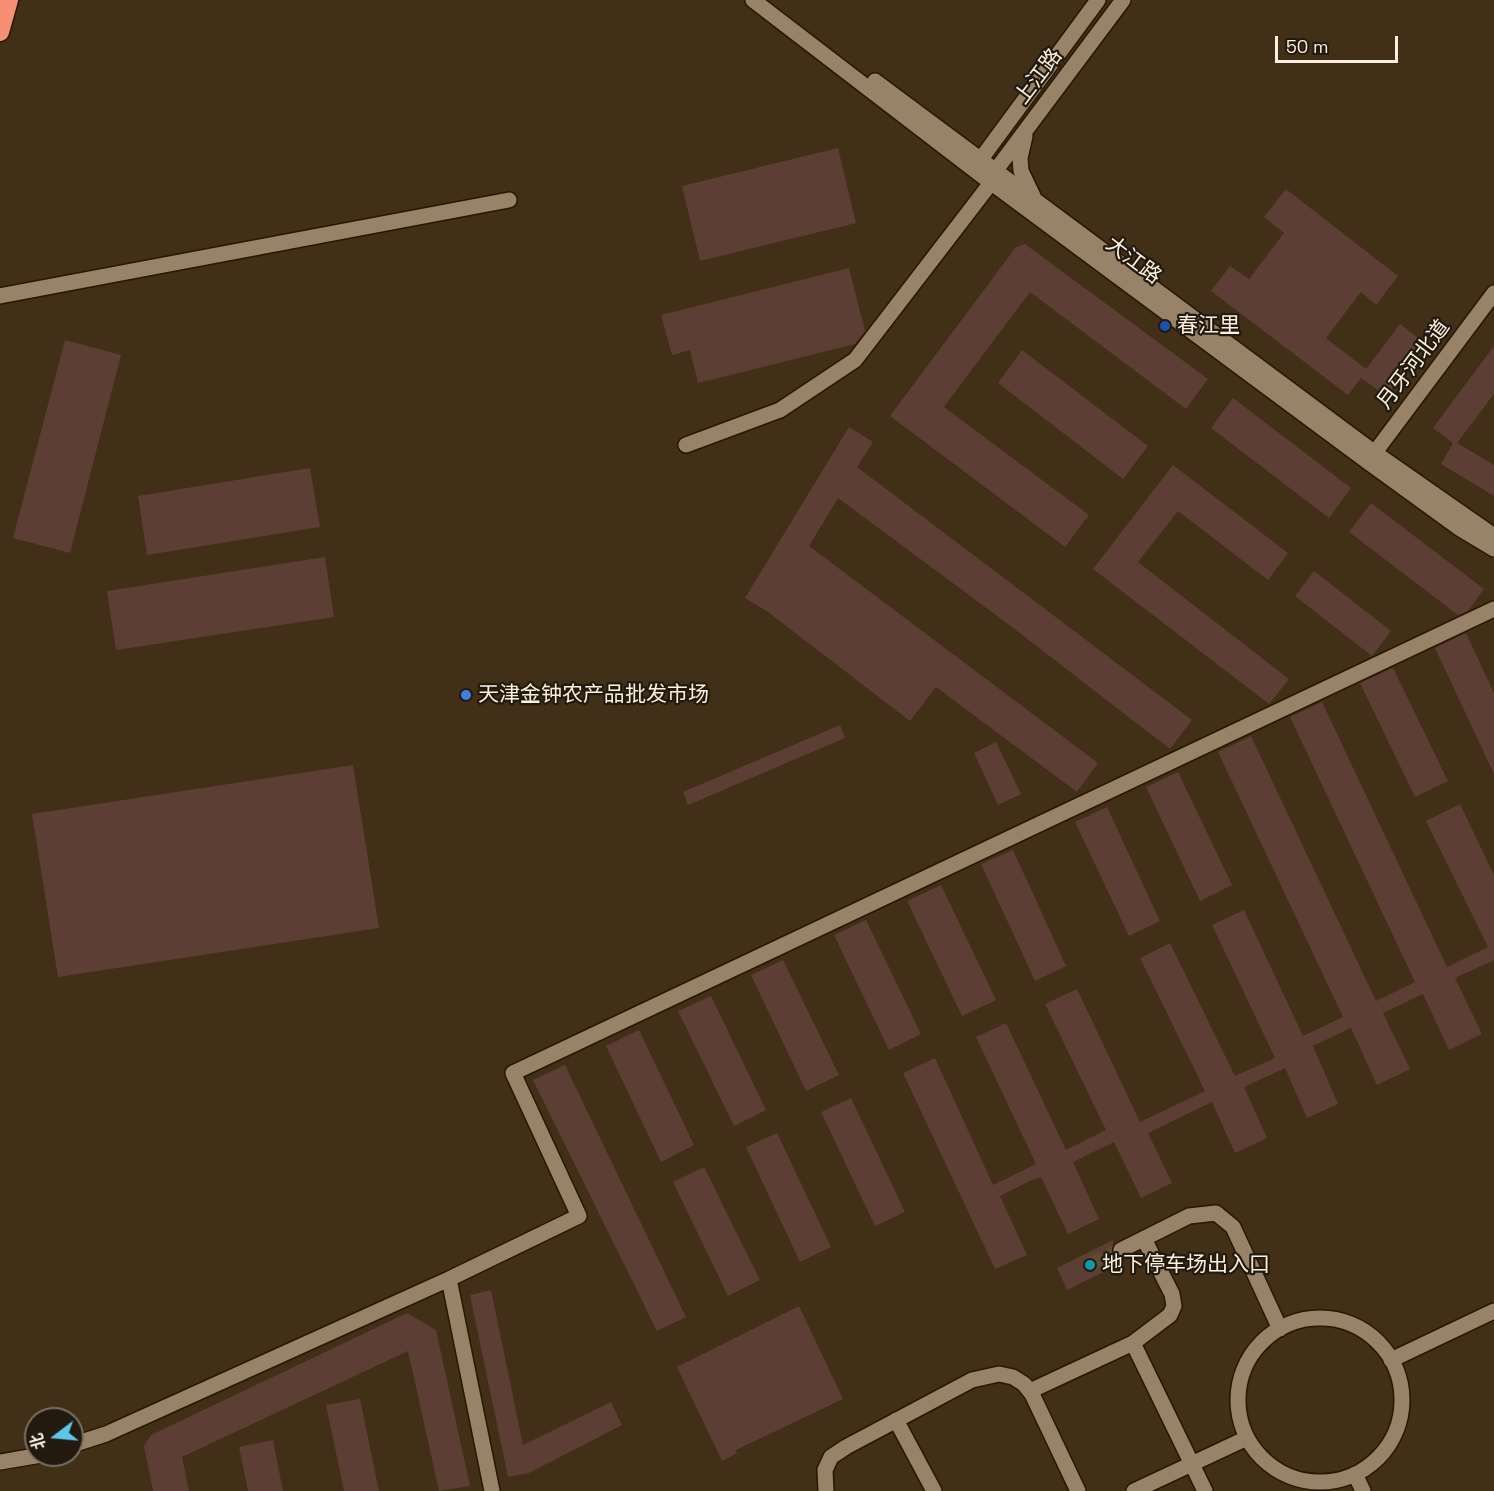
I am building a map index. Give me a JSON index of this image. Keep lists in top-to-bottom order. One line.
{"streets":{"street":["上江路","大江路","月牙河北道"]},"crossings":[["大江路","月牙河北道"]],"places":["春江里","天津金钟农产品批发市场","地下停车场出入口"],"scale_bar":"50 m","north":"left"}
